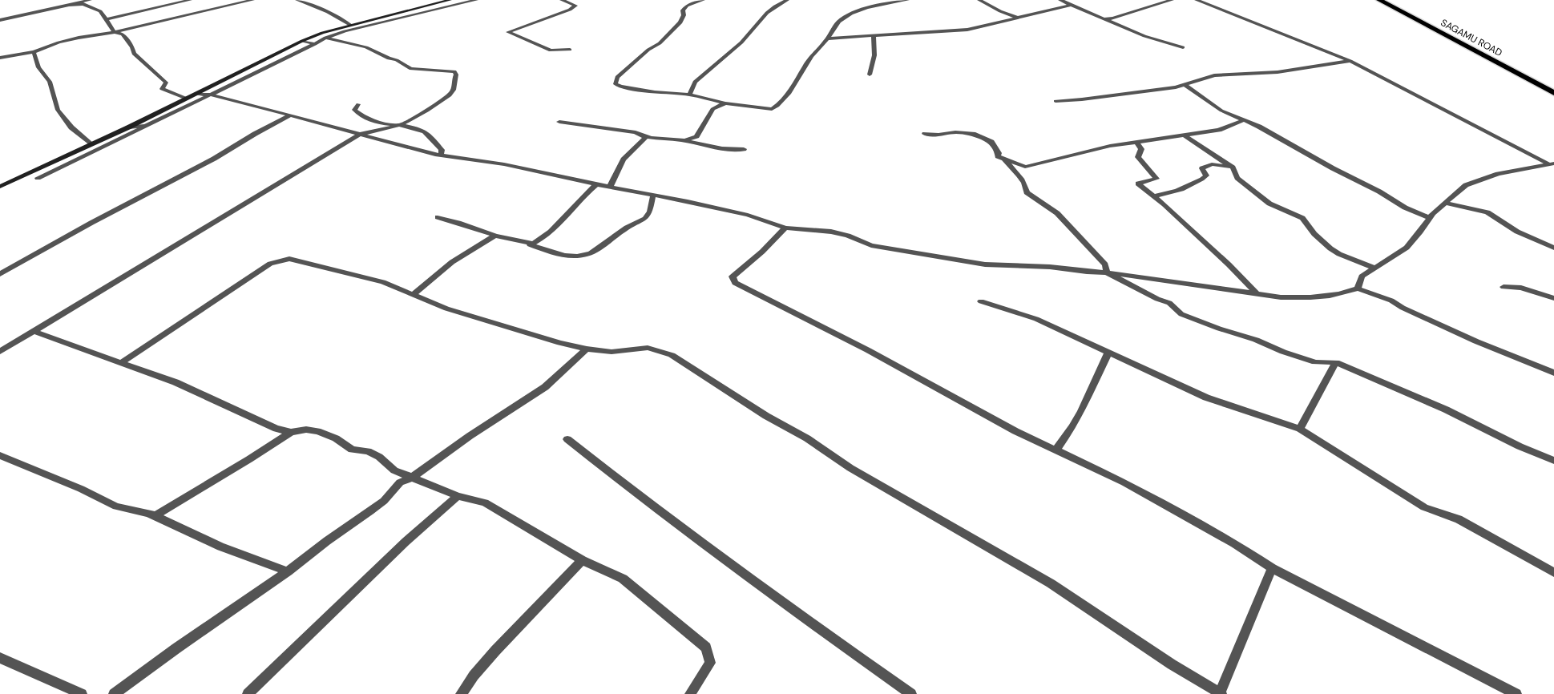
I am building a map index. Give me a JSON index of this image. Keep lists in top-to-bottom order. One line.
{"streets":{"highway":["SAGAMU ROAD"]}}
